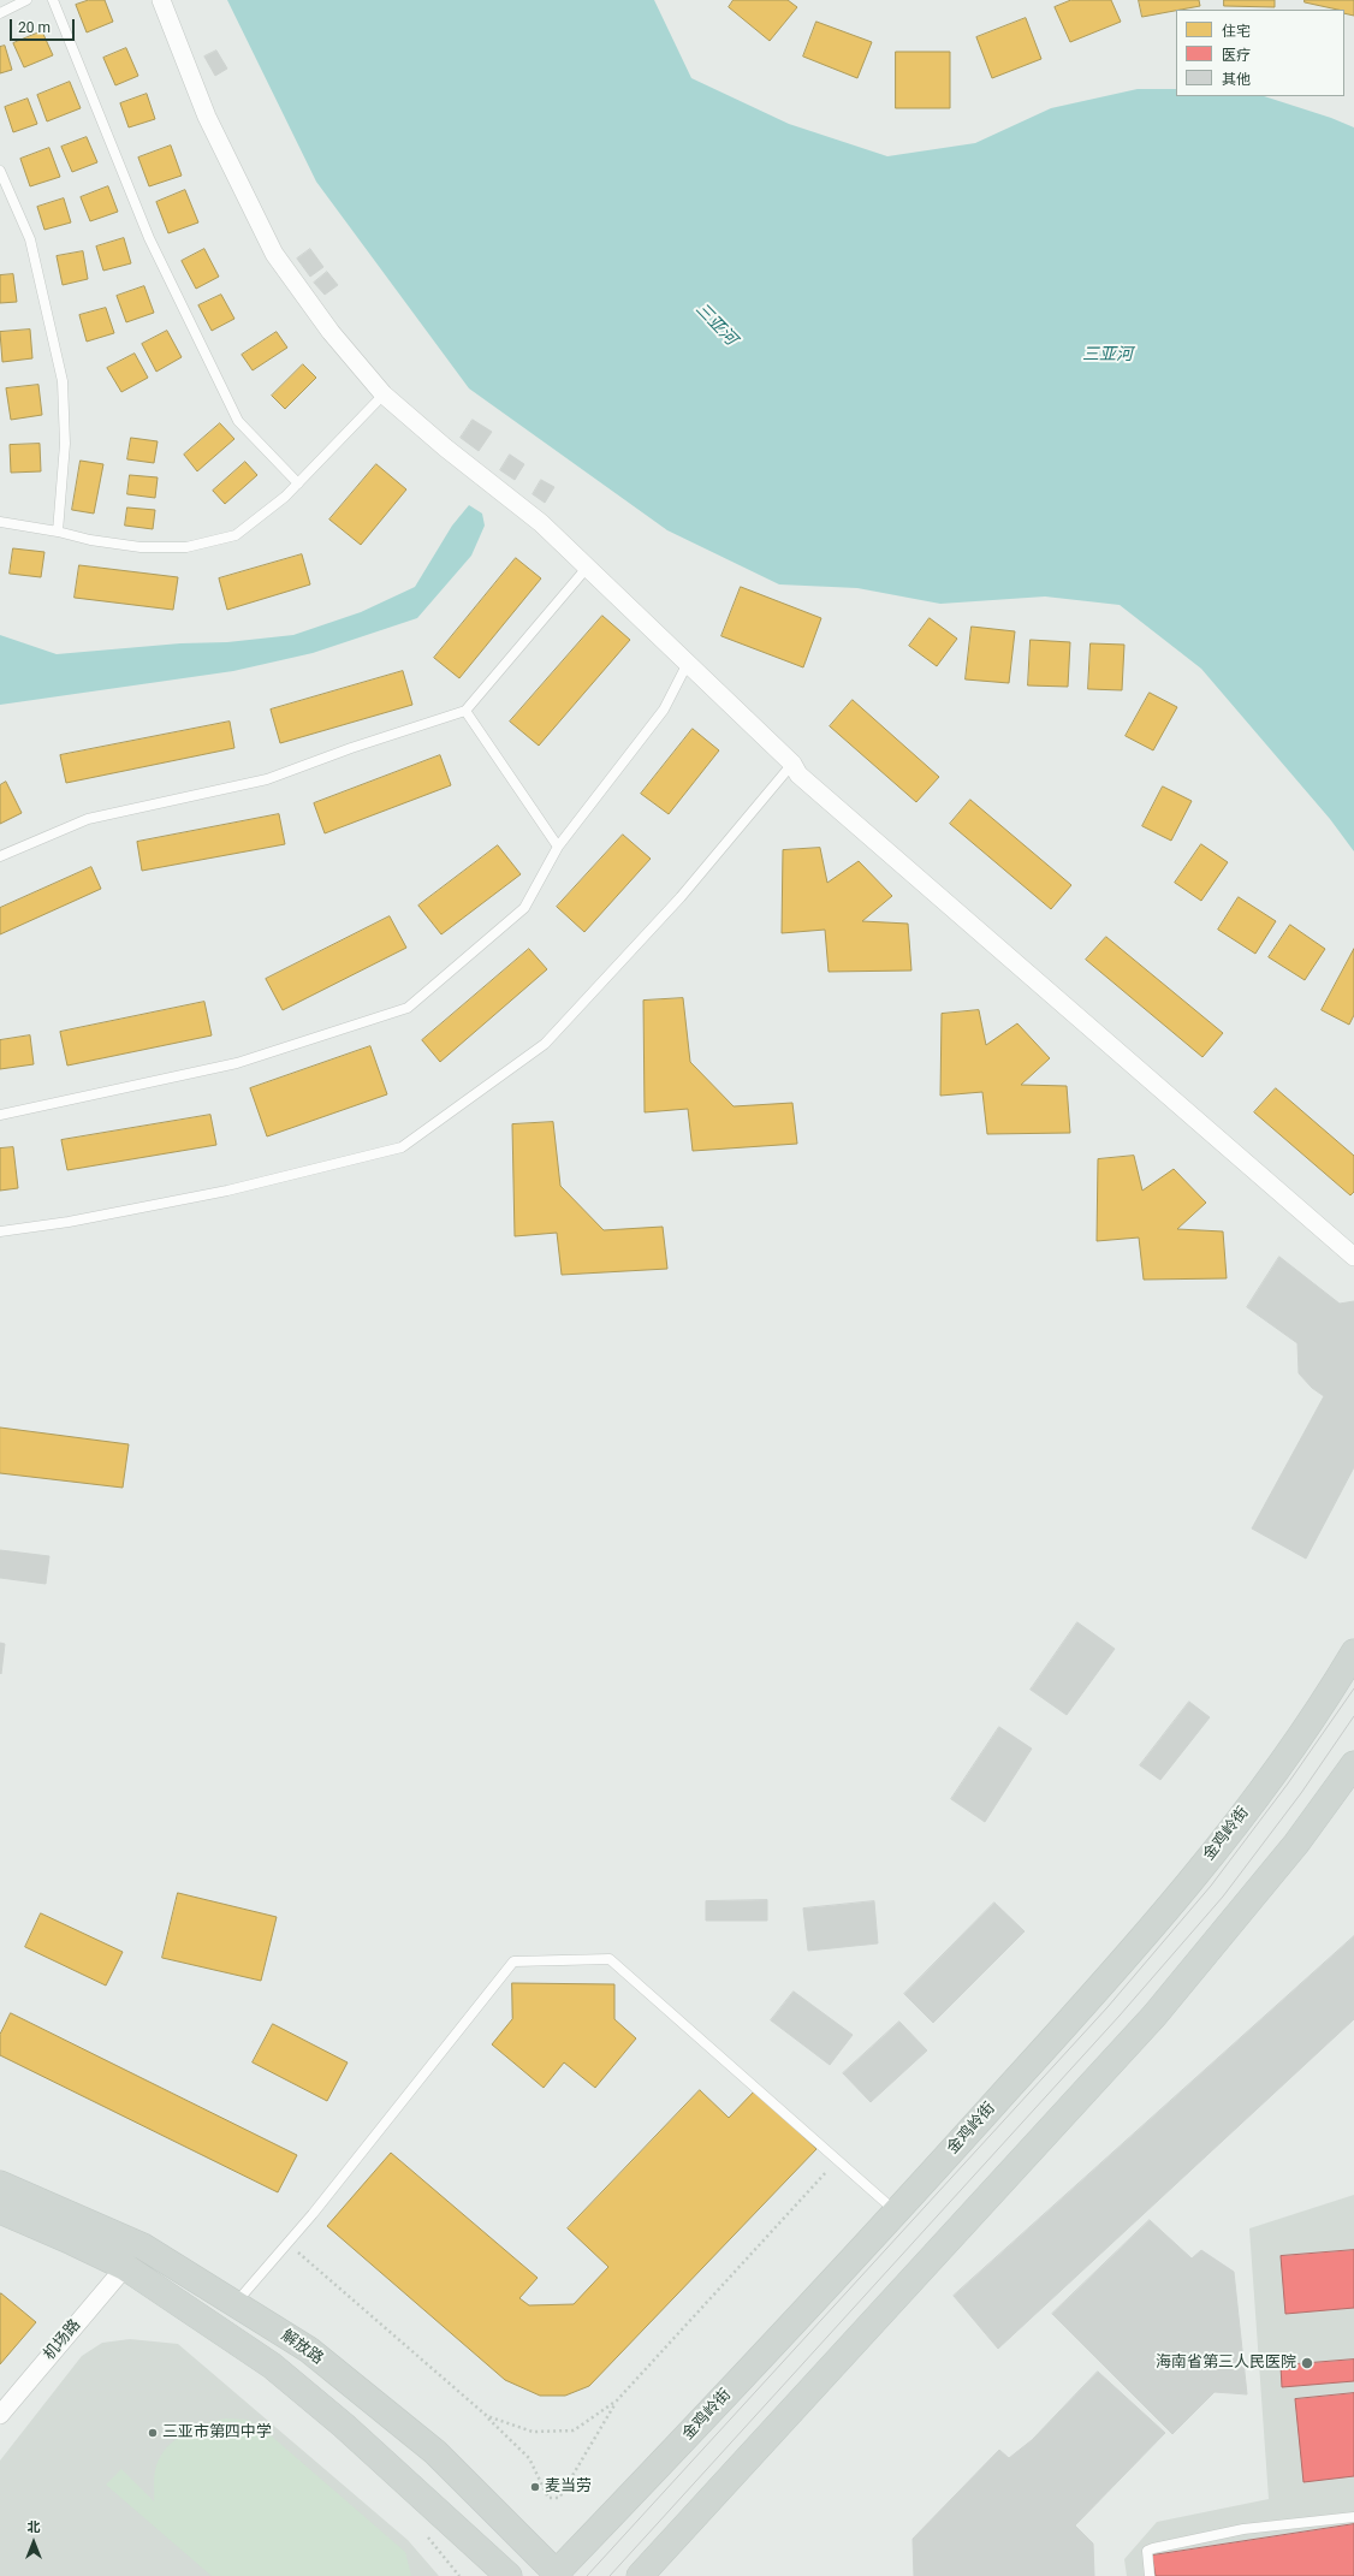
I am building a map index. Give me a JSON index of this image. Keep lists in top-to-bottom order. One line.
{"streets":{"main road":["金鸡岭街","解放路"],"street":["机场路"]},"crossings":[["金鸡岭街","解放路"],["机场路","解放路"]],"water":["三亚河"],"places":["海南省第三人民医院","三亚市第四中学","麦当劳"],"legend":["住宅","医疗","其他"],"scale_bar":"20 m","north":"top"}
